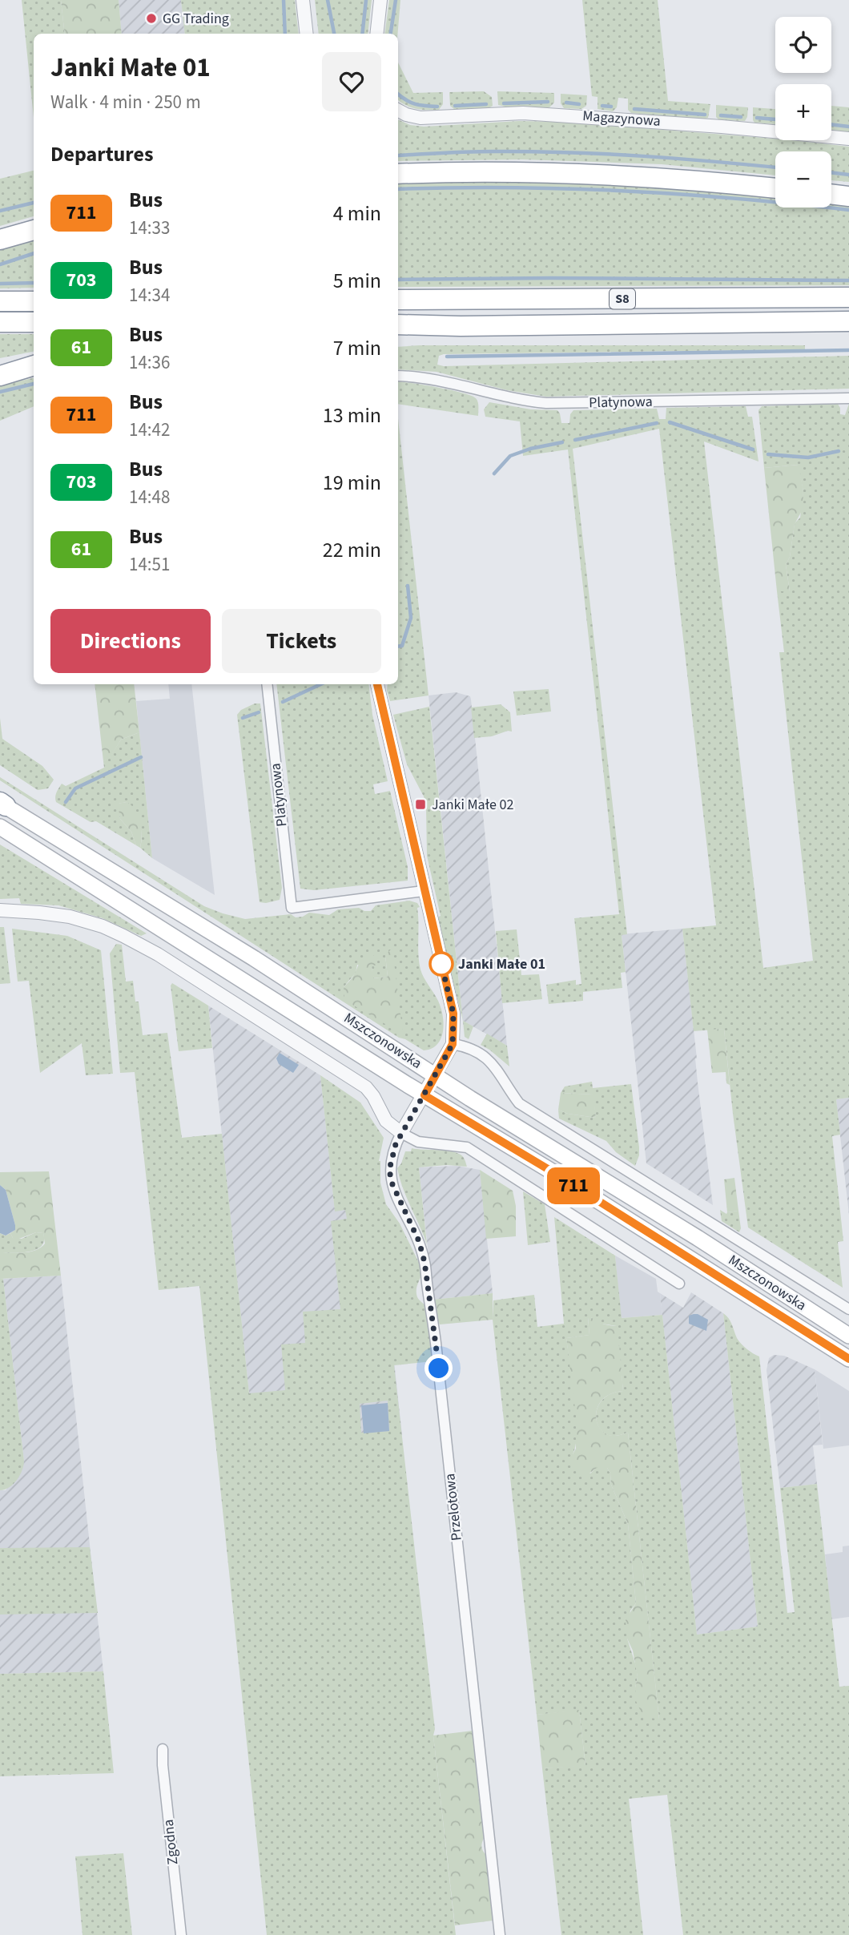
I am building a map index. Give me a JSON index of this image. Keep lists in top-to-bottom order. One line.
{"streets":{"highway":["S8"],"main road":["Mszczonowska"],"street":["Magazynowa","Platynowa","Przelotowa","Zgodna"]},"crossings":[["Mszczonowska","Przelotowa"]],"places":{"other":["GG Trading","Janki Małe 01"],"transit":["Janki Małe 02"]},"lines":["bus line 711"],"page":{"on_map":"711","map_buttons":["+","−"],"heading":[["Janki Małe 01","Walk · 4 min · 250 m"],"Departures"],"list":[{"mark":"711","name":"Bus","note":"14:33","value":"4 min"},{"mark":"703","name":"Bus","note":"14:34","value":"5 min"},{"mark":"61","name":"Bus","note":"14:36","value":"7 min"},{"mark":"711","name":"Bus","note":"14:42","value":"13 min"},{"mark":"703","name":"Bus","note":"14:48","value":"19 min"},{"mark":"61","name":"Bus","note":"14:51","value":"22 min"}],"buttons":["Directions","Tickets"]}}
